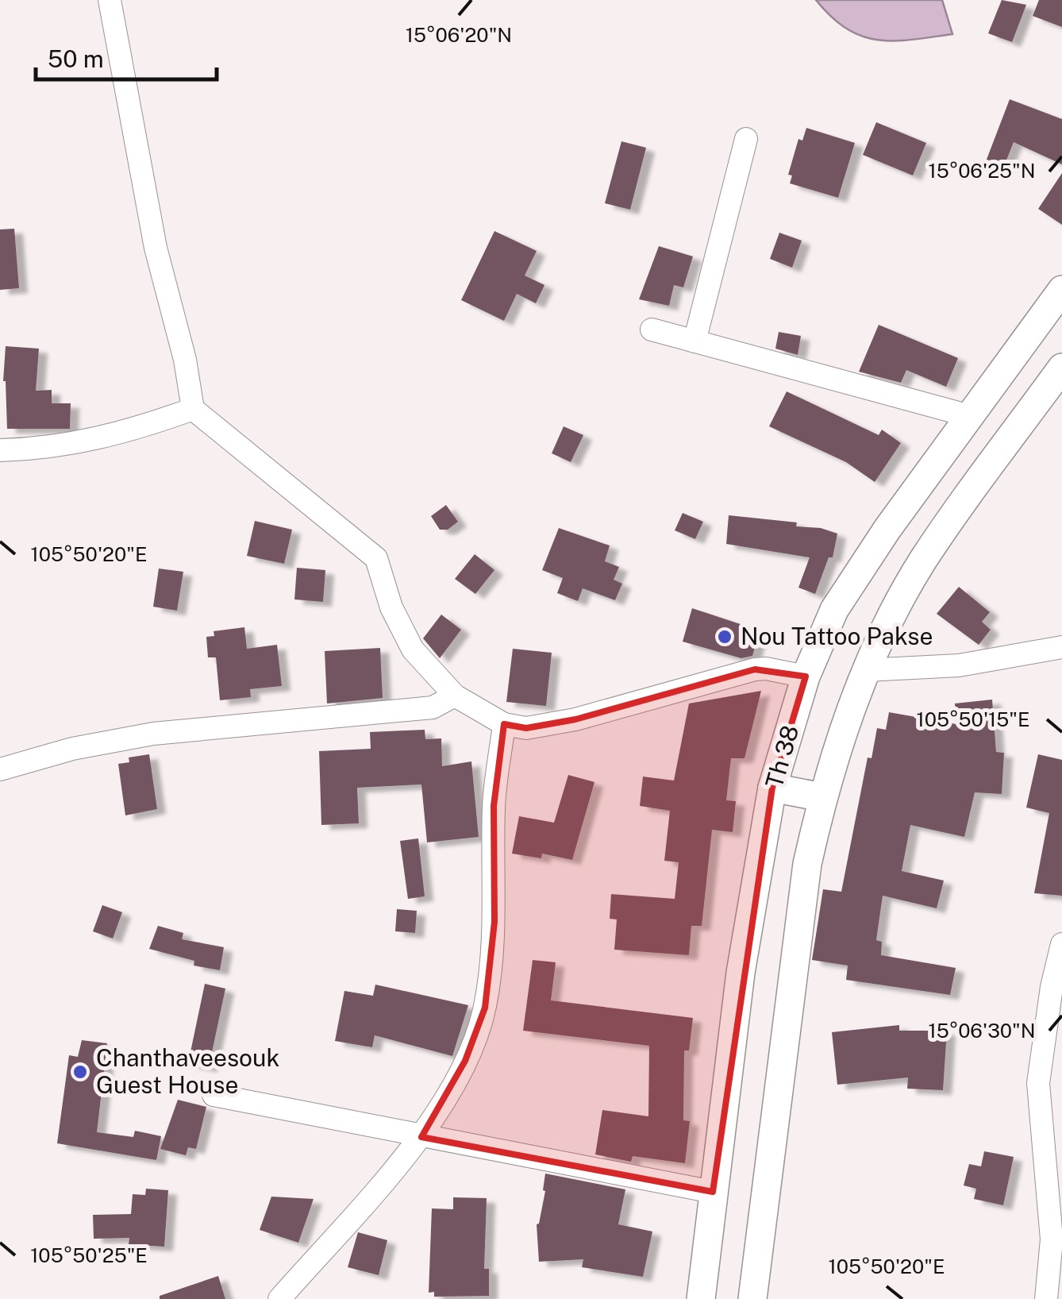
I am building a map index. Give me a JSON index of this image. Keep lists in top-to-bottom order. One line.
{"streets":{"street":["Th 38"]},"places":["Nou Tattoo Pakse","Chanthaveesouk Guest House"],"scale_bar":"50 m","coordinates":["15°06'20\"N","15°06'25\"N","105°50'20\"E","105°50'15\"E","15°06'30\"N","105°50'25\"E"]}
